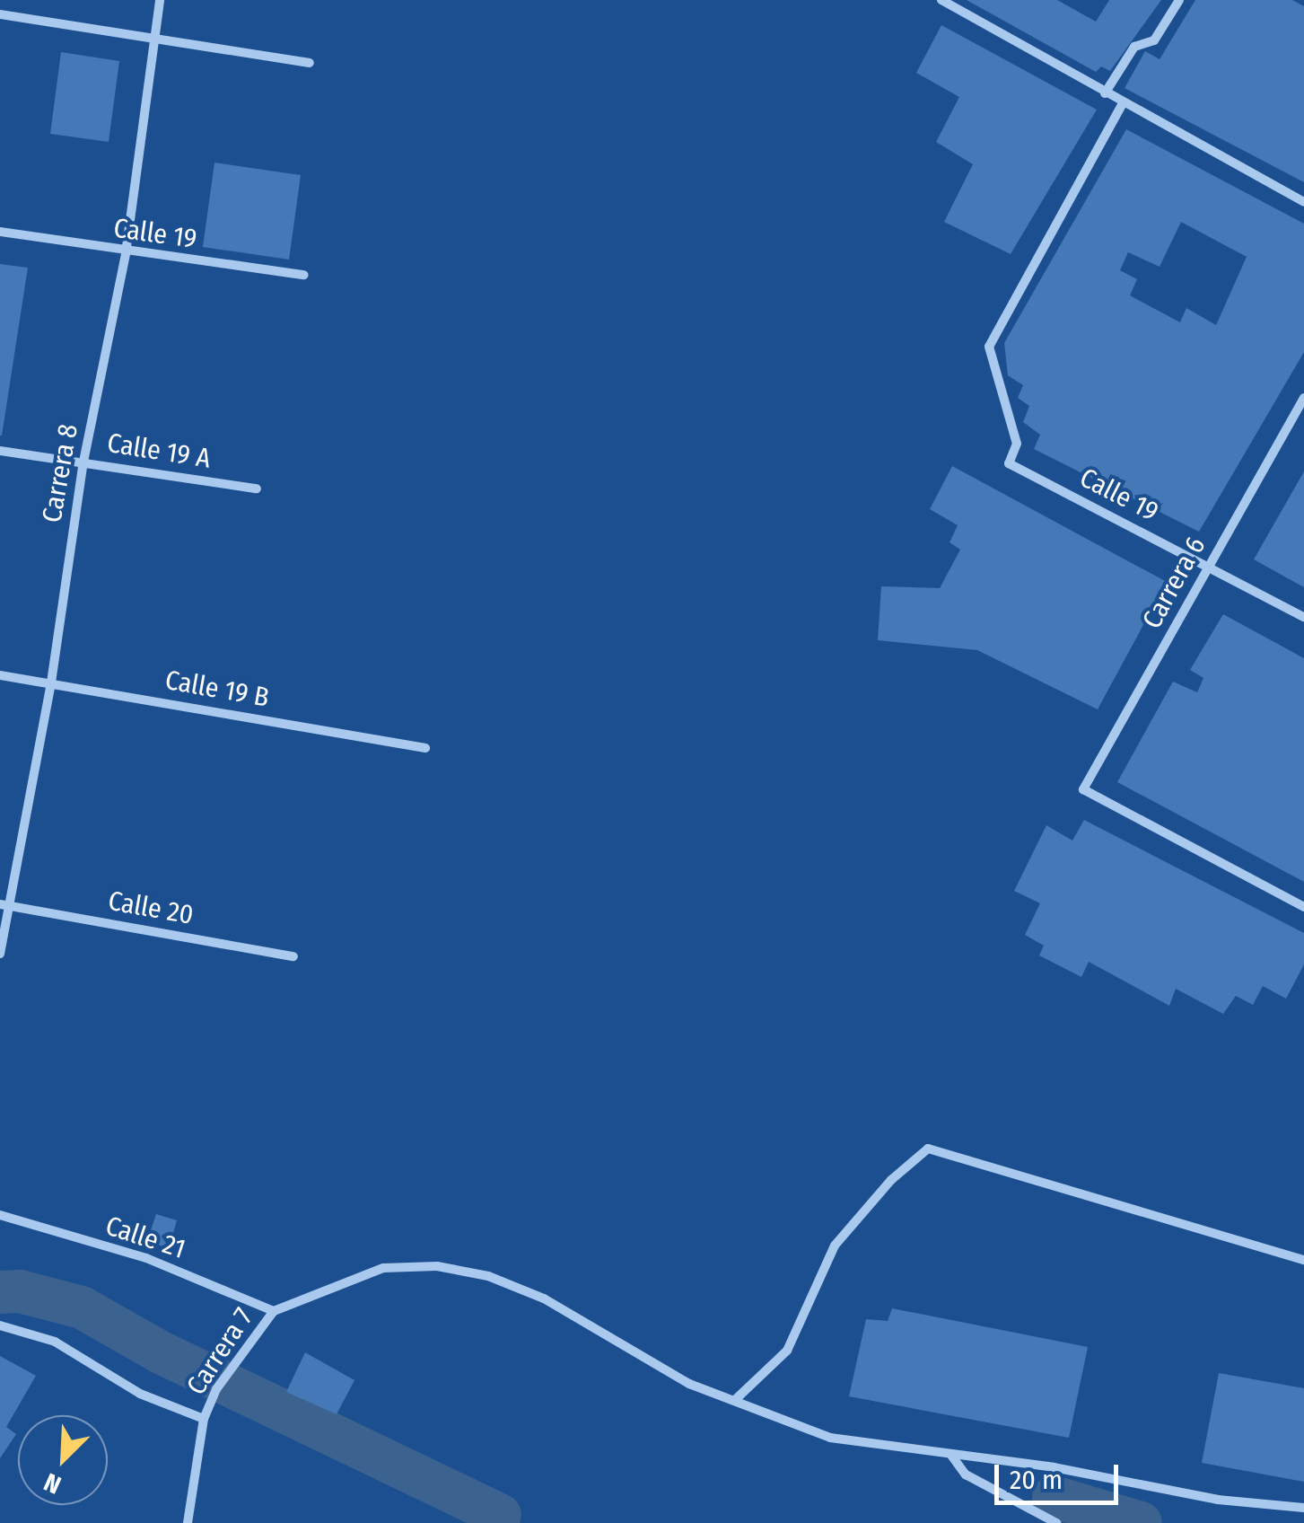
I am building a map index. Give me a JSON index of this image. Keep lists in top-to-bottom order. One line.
{"streets":{"street":["Calle 19","Calle 19 A","Carrera 8","Carrera 6","Calle 19 B","Calle 20","Calle 21","Carrera 7"]},"crossings":[["Calle 19","Carrera 8"],["Calle 19","Carrera 6"],["Calle 19 A","Carrera 8"],["Carrera 8","Calle 19 B"],["Carrera 8","Calle 20"],["Calle 21","Carrera 7"]],"scale_bar":"20 m","north":"bottom left"}
